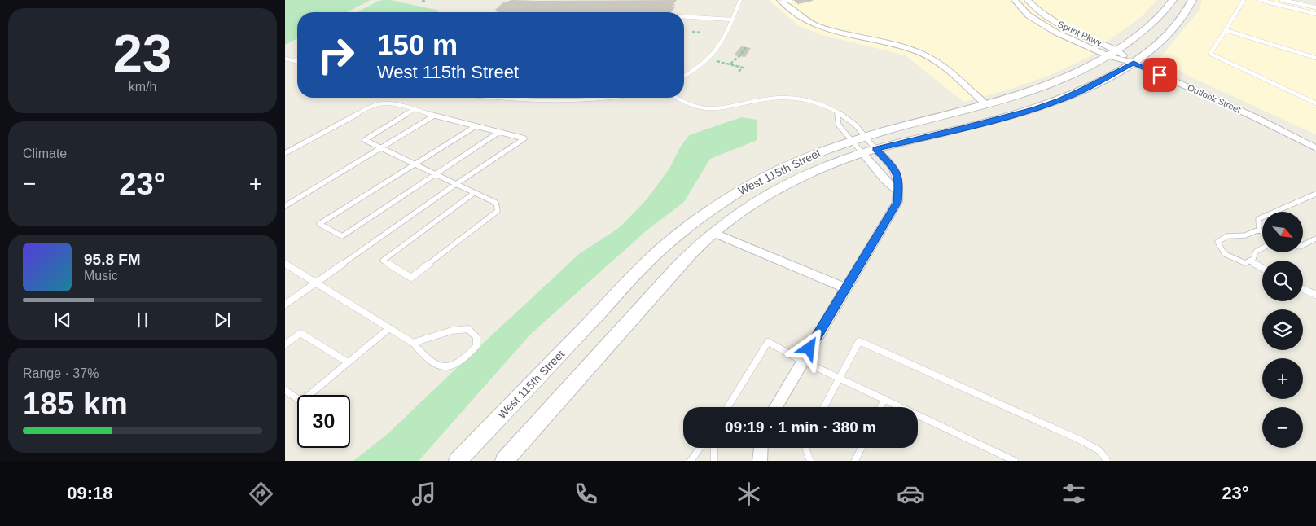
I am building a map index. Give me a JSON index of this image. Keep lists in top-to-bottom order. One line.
{"streets":{"street":["Sprint Pkwy","Outlook Street","West 115th Street"]},"crossings":[["Sprint Pkwy","Outlook Street"],["Sprint Pkwy","West 115th Street"],["Outlook Street","West 115th Street"]],"north":"bottom right","page":{"tile":[["23","km/h"],"Climate",["Range · 37%","185 km"]],"turn":["150 m","West 115th Street"],"heat":["−","23°","+"],"map_buttons":["+","−"],"song":["95.8 FM","Music"],"limit":"30","trip":"09:19 · 1 min · 380 m","tabs":["09:18","23°"]}}
